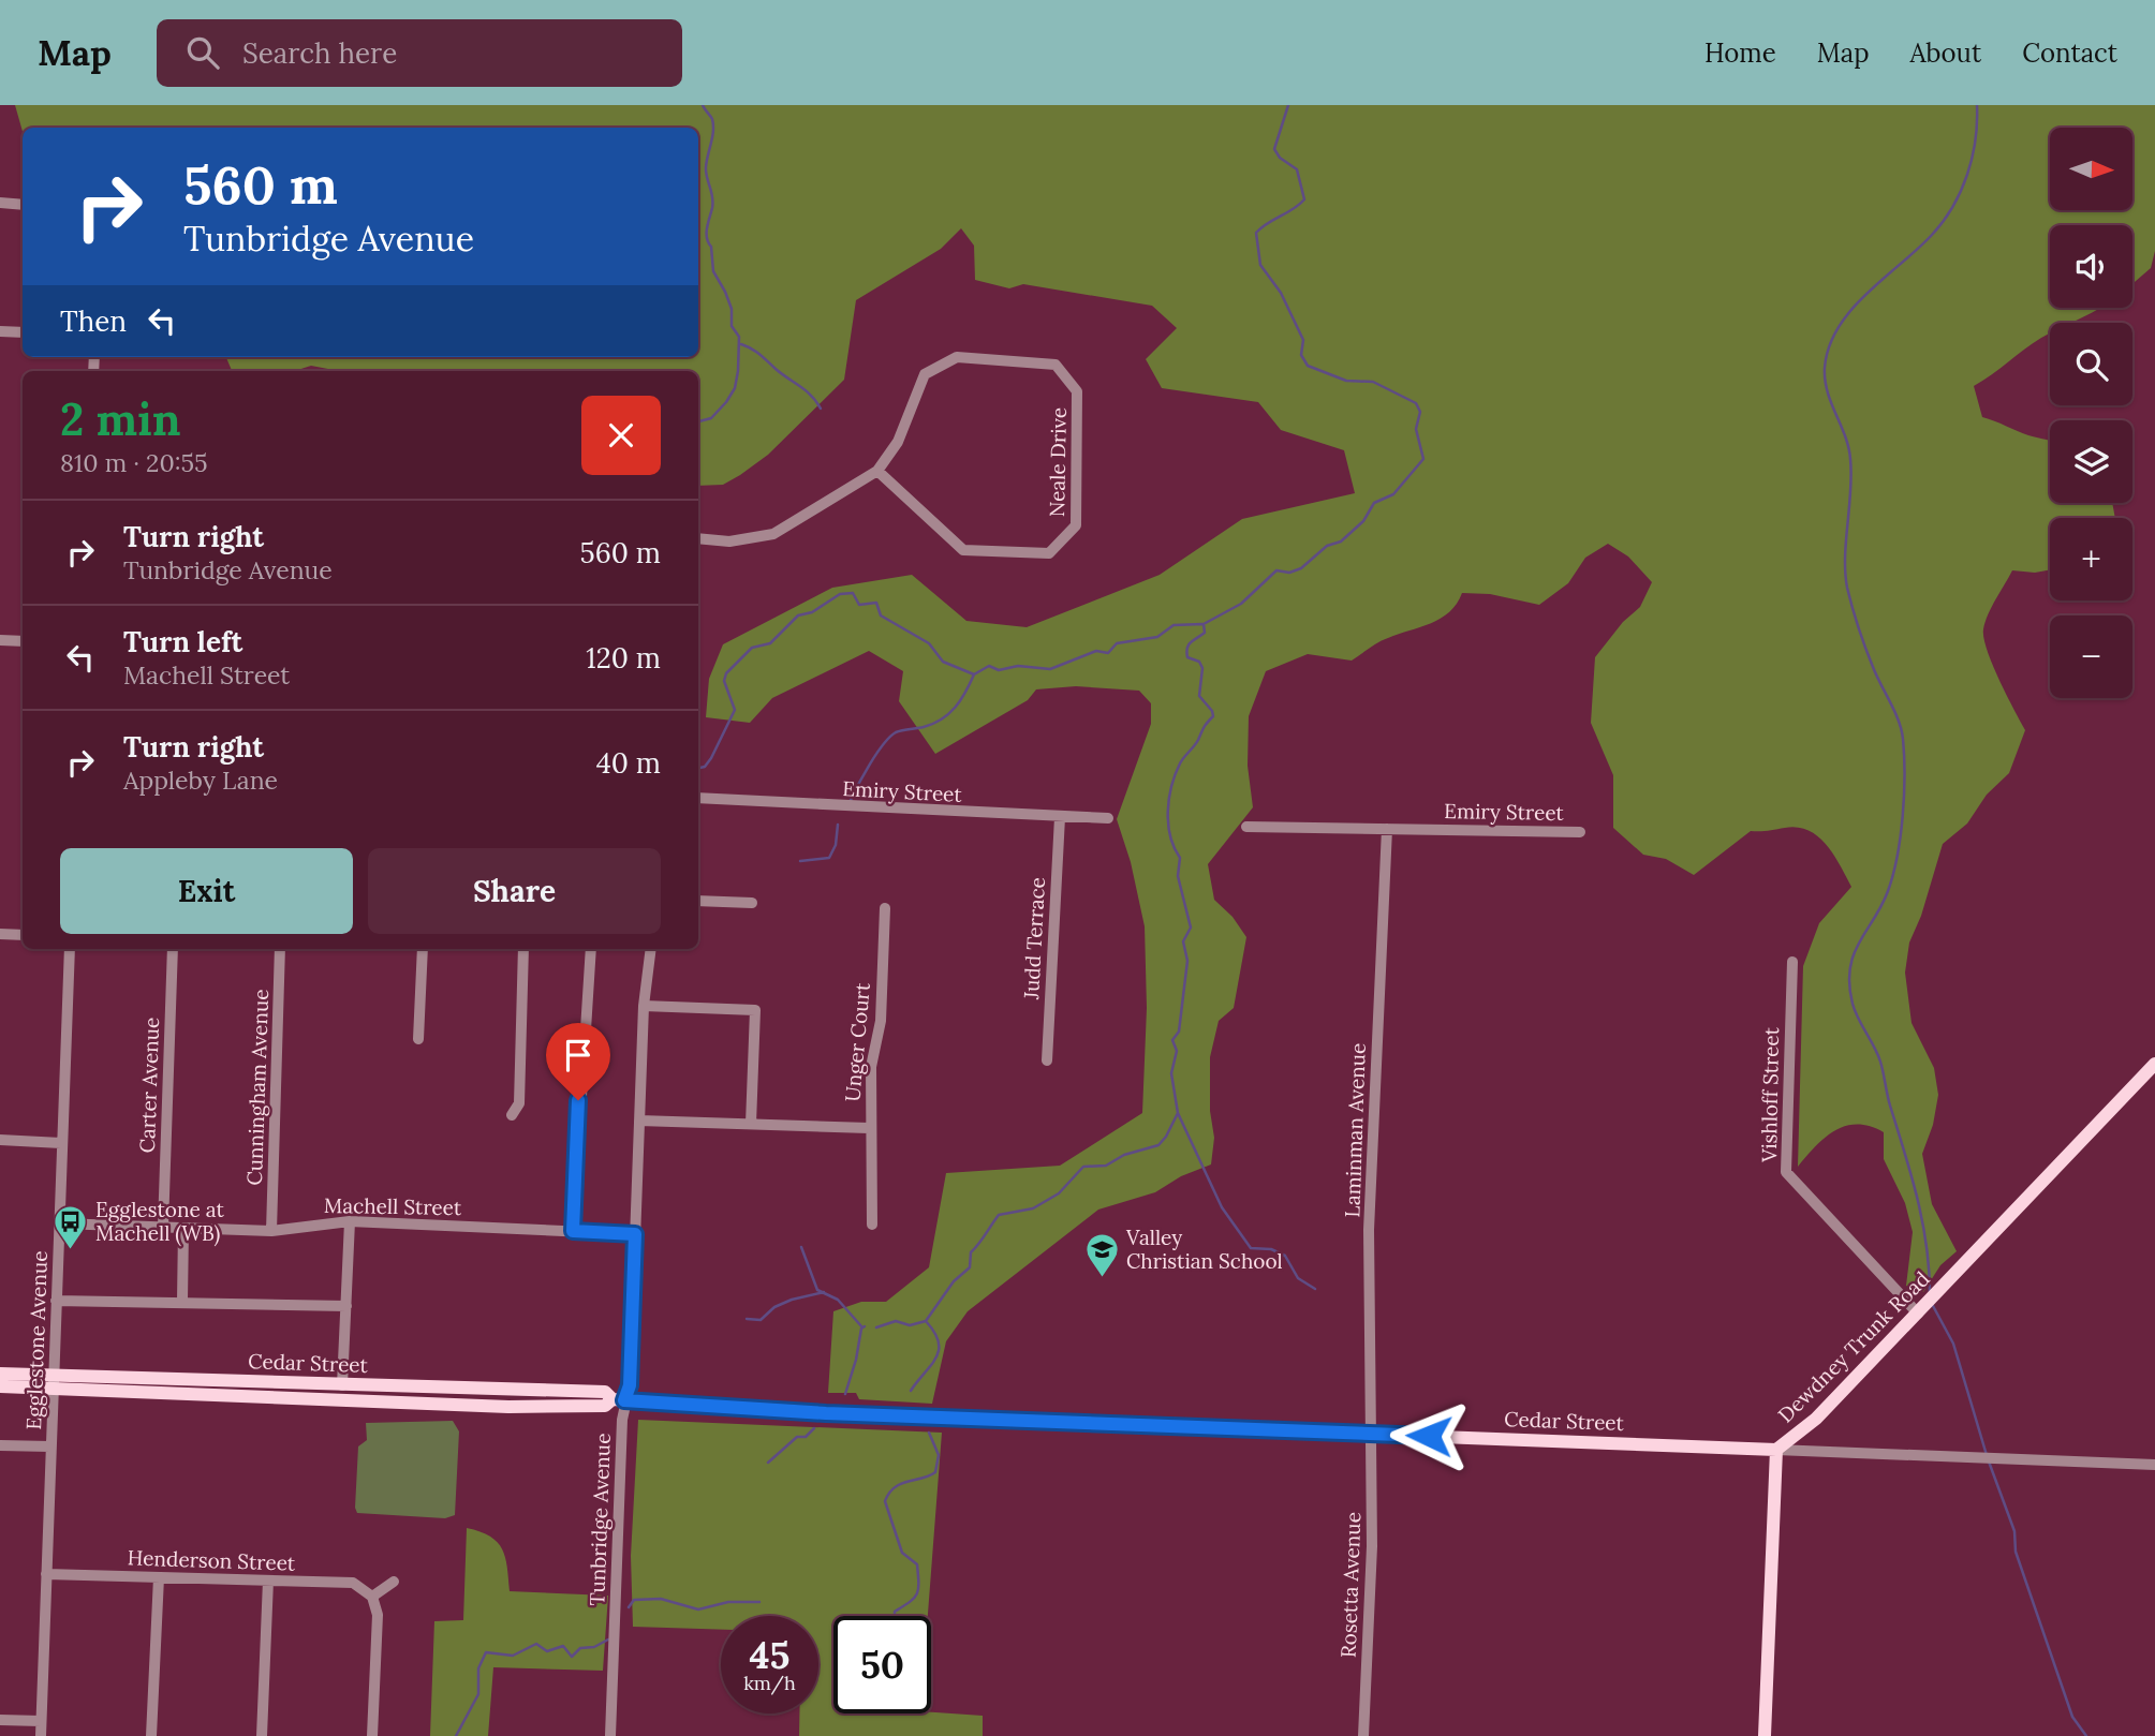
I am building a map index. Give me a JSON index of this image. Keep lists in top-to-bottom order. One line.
{"streets":{"main road":["Dewdney Trunk Road","Cedar Street"],"street":["Neale Drive","Emiry Street","Judd Terrace","Unger Court","Carter Avenue","Cunningham Avenue","Vishloff Street","Laminman Avenue","Machell Street","Egglestone Avenue","Tunbridge Avenue","Henderson Street","Rosetta Avenue"]},"crossings":[["Emiry Street","Judd Terrace"],["Emiry Street","Laminman Avenue"],["Carter Avenue","Machell Street"],["Cunningham Avenue","Machell Street"],["Vishloff Street","Dewdney Trunk Road"],["Laminman Avenue","Cedar Street"],["Laminman Avenue","Rosetta Avenue"],["Machell Street","Egglestone Avenue"],["Machell Street","Tunbridge Avenue"],["Egglestone Avenue","Cedar Street"],["Egglestone Avenue","Henderson Street"],["Dewdney Trunk Road","Cedar Street"],["Cedar Street","Tunbridge Avenue"],["Cedar Street","Rosetta Avenue"]],"places":{"bus stop":["Egglestone at Machell (WB)"],"school or university":["Valley Christian School"]},"north":"right","page":{"header":"Map","search":"Search here","nav":["Home","Map","About","Contact"],"map_buttons":["+","−"],"turn":["560 m","Tunbridge Avenue"],"then":"Then","heading":["2 min","810 m · 20:55"],"list":[{"name":"Turn right","note":"Tunbridge Avenue","value":"560 m"},{"name":"Turn left","note":"Machell Street","value":"120 m"},{"name":"Turn right","note":"Appleby Lane","value":"40 m"}],"buttons":["Exit","Share"],"speed":"45 km/h","limit":"50"}}
